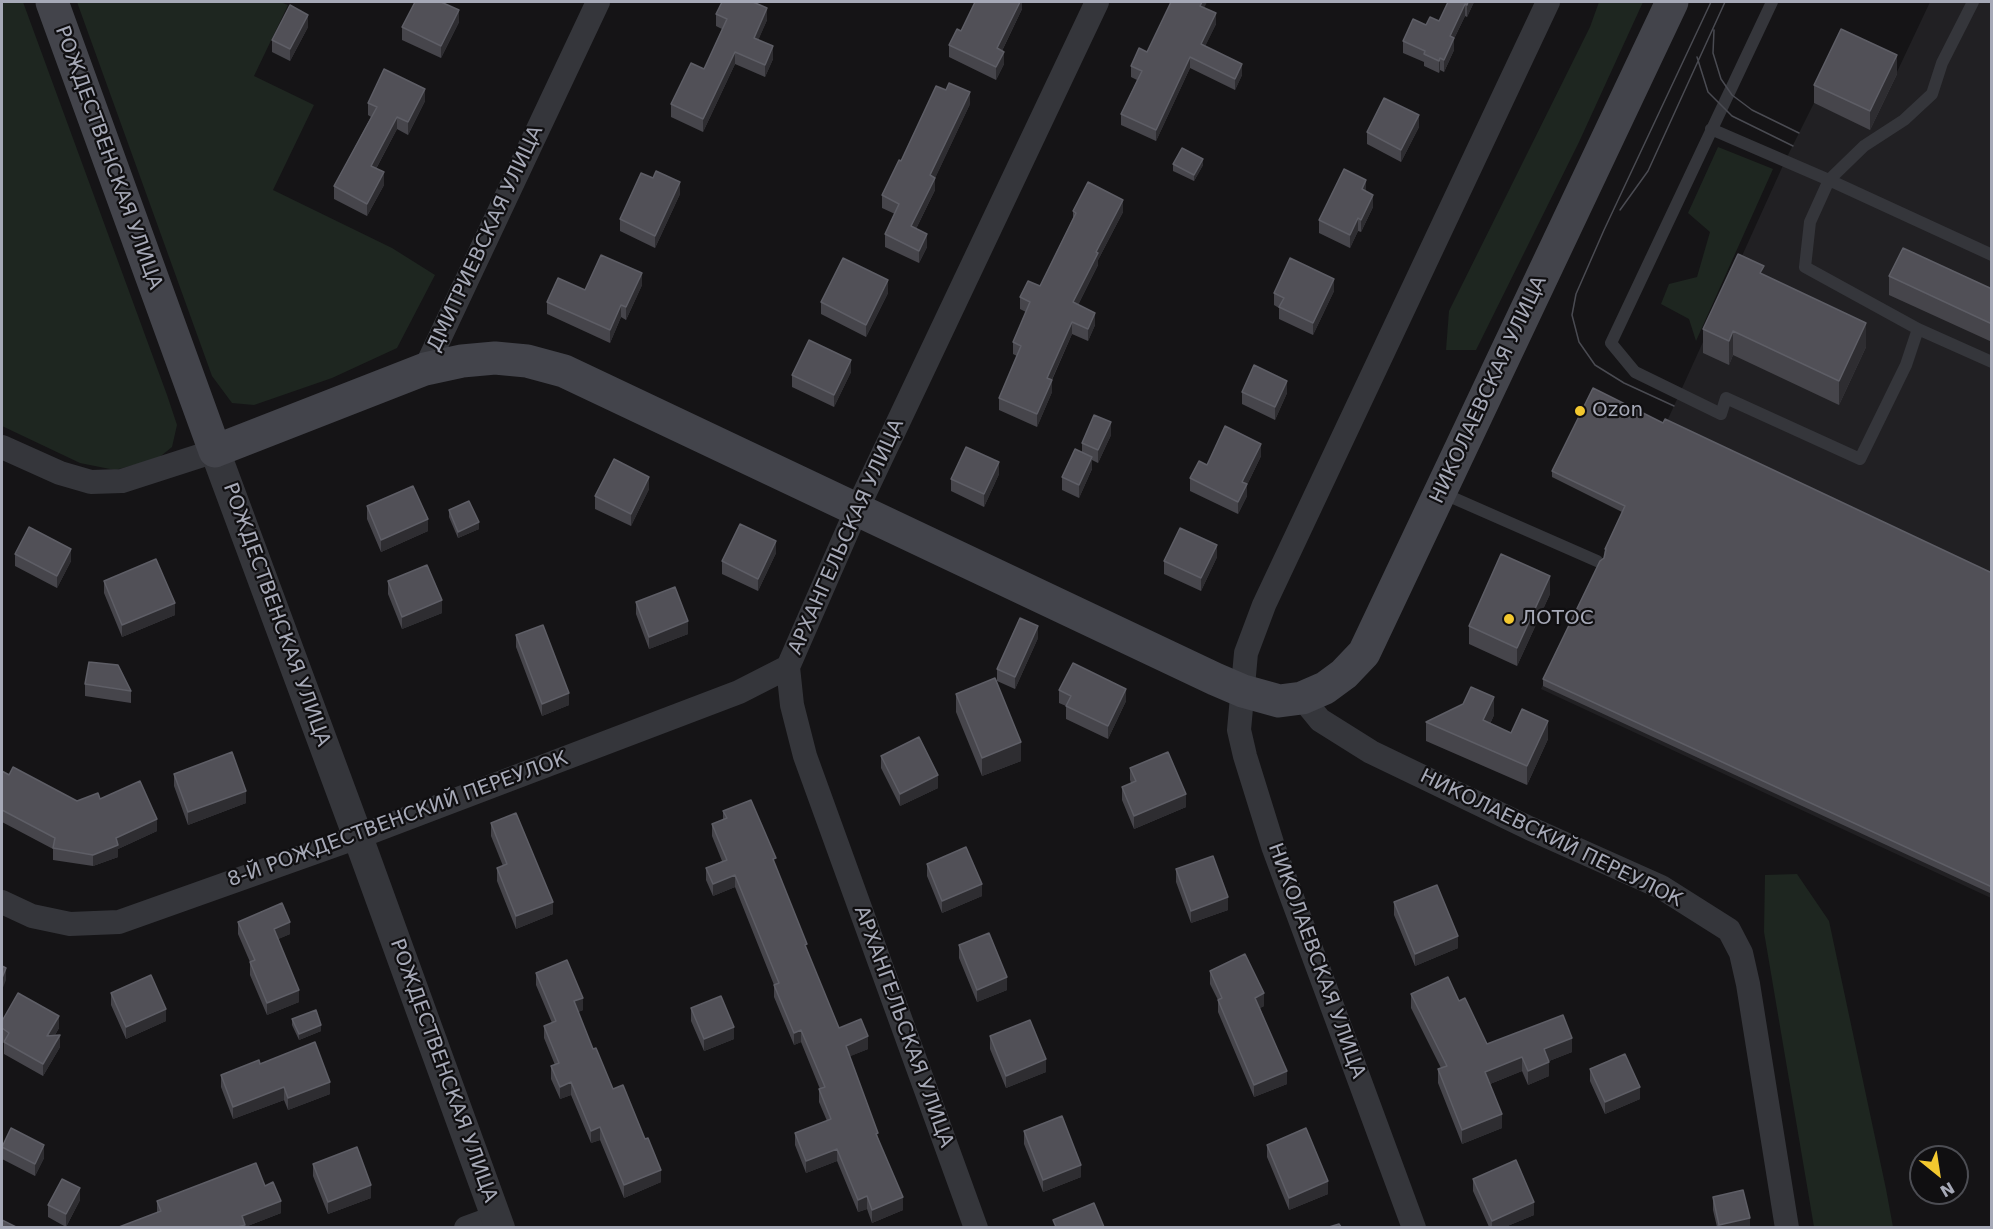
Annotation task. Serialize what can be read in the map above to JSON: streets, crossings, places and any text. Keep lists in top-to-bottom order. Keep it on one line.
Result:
{"streets":{"main road":["РОЖДЕСТВЕНСКАЯ УЛИЦА","ДМИТРИЕВСКАЯ УЛИЦА","НИКОЛАЕВСКАЯ УЛИЦА"],"street":["АРХАНГЕЛЬСКАЯ УЛИЦА","8-Й РОЖДЕСТВЕНСКИЙ ПЕРЕУЛОК","НИКОЛАЕВСКИЙ ПЕРЕУЛОК"]},"crossings":[["РОЖДЕСТВЕНСКАЯ УЛИЦА","ДМИТРИЕВСКАЯ УЛИЦА"],["РОЖДЕСТВЕНСКАЯ УЛИЦА","8-Й РОЖДЕСТВЕНСКИЙ ПЕРЕУЛОК"],["НИКОЛАЕВСКАЯ УЛИЦА","НИКОЛАЕВСКИЙ ПЕРЕУЛОК"],["АРХАНГЕЛЬСКАЯ УЛИЦА","8-Й РОЖДЕСТВЕНСКИЙ ПЕРЕУЛОК"]],"places":["Ozon","ЛОТОС"],"north":"bottom right"}
